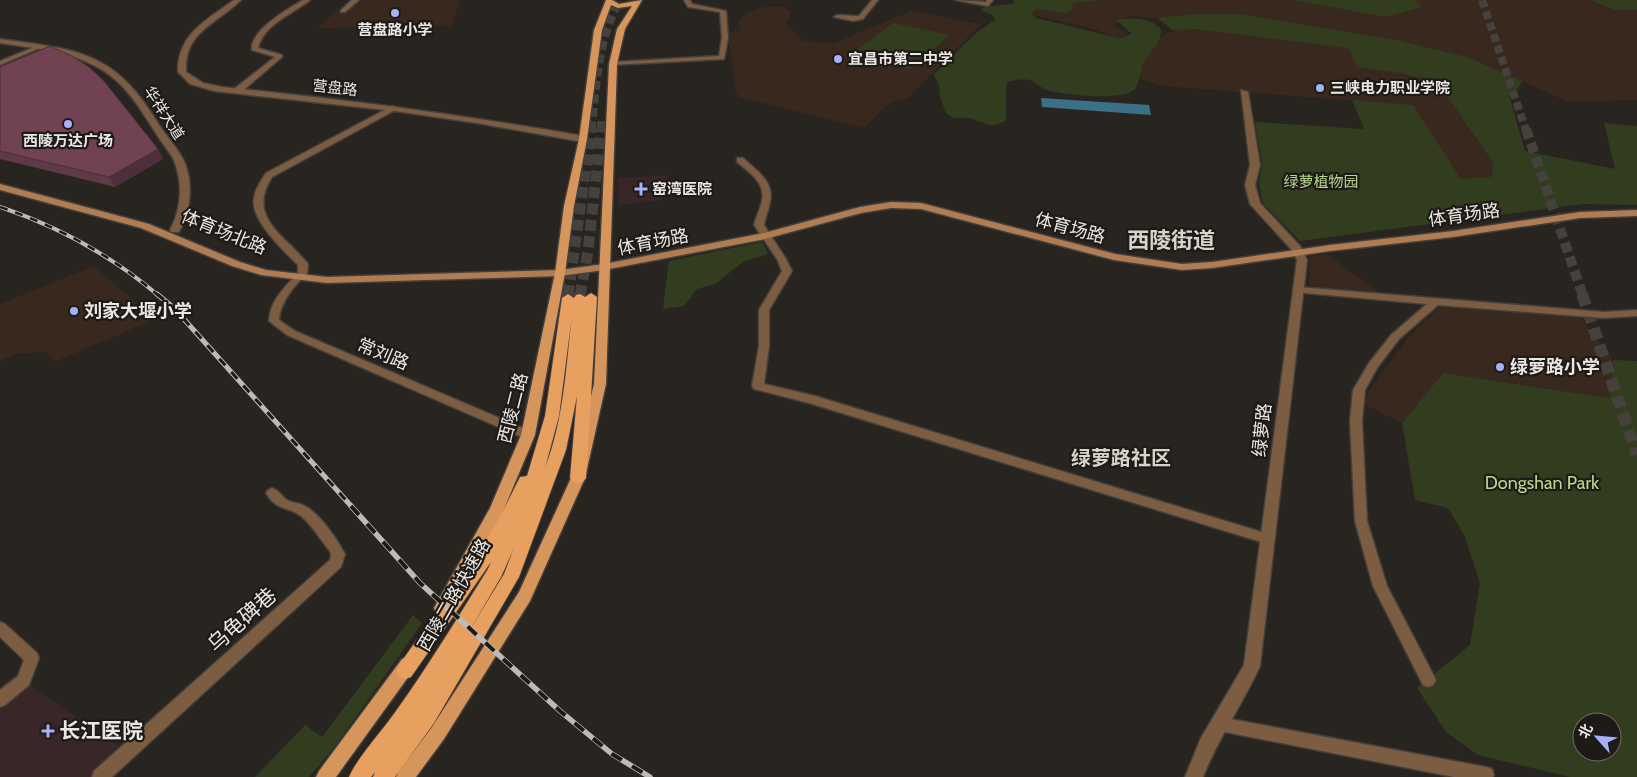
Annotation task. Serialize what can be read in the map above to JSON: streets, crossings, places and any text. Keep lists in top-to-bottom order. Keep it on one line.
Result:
{"streets":{"highway":["西陵二路快速路"],"main road":["体育场路","体育场北路","西陵二路"],"street":["营盘路","华祥大道","常刘路","绿萝路","乌龟碑巷"]},"crossings":[["营盘路","西陵二路"],["华祥大道","体育场北路"],["体育场路","体育场北路"],["体育场路","西陵二路"],["体育场路","绿萝路"],["体育场北路","常刘路"],["体育场北路","西陵二路"],["常刘路","西陵二路"]],"districts":["西陵街道","绿萝路社区"],"parks":["绿萝植物园","Dongshan Park"],"places":{"other":["营盘路小学","宜昌市第二中学","三峡电力职业学院","西陵万达广场","刘家大堰小学","绿萝路小学"],"health":["窑湾医院","长江医院"]},"north":"top left"}
